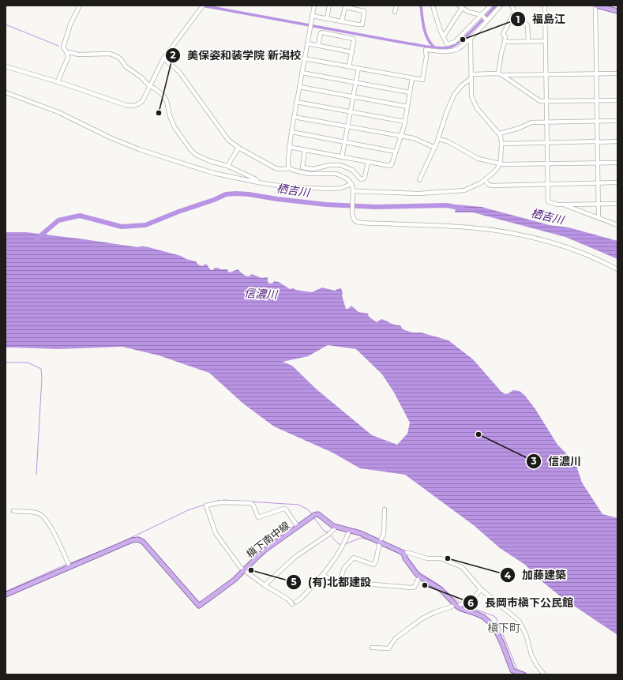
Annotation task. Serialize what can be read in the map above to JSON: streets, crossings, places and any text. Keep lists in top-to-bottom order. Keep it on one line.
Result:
{"streets":{"main road":["槇下南中線"]},"districts":["槇下町"],"water":["栖吉川","信濃川"],"places":["福島江","美保姿和装学院 新潟校","信濃川","加藤建築","(有)北都建設","長岡市槇下公民館"]}
